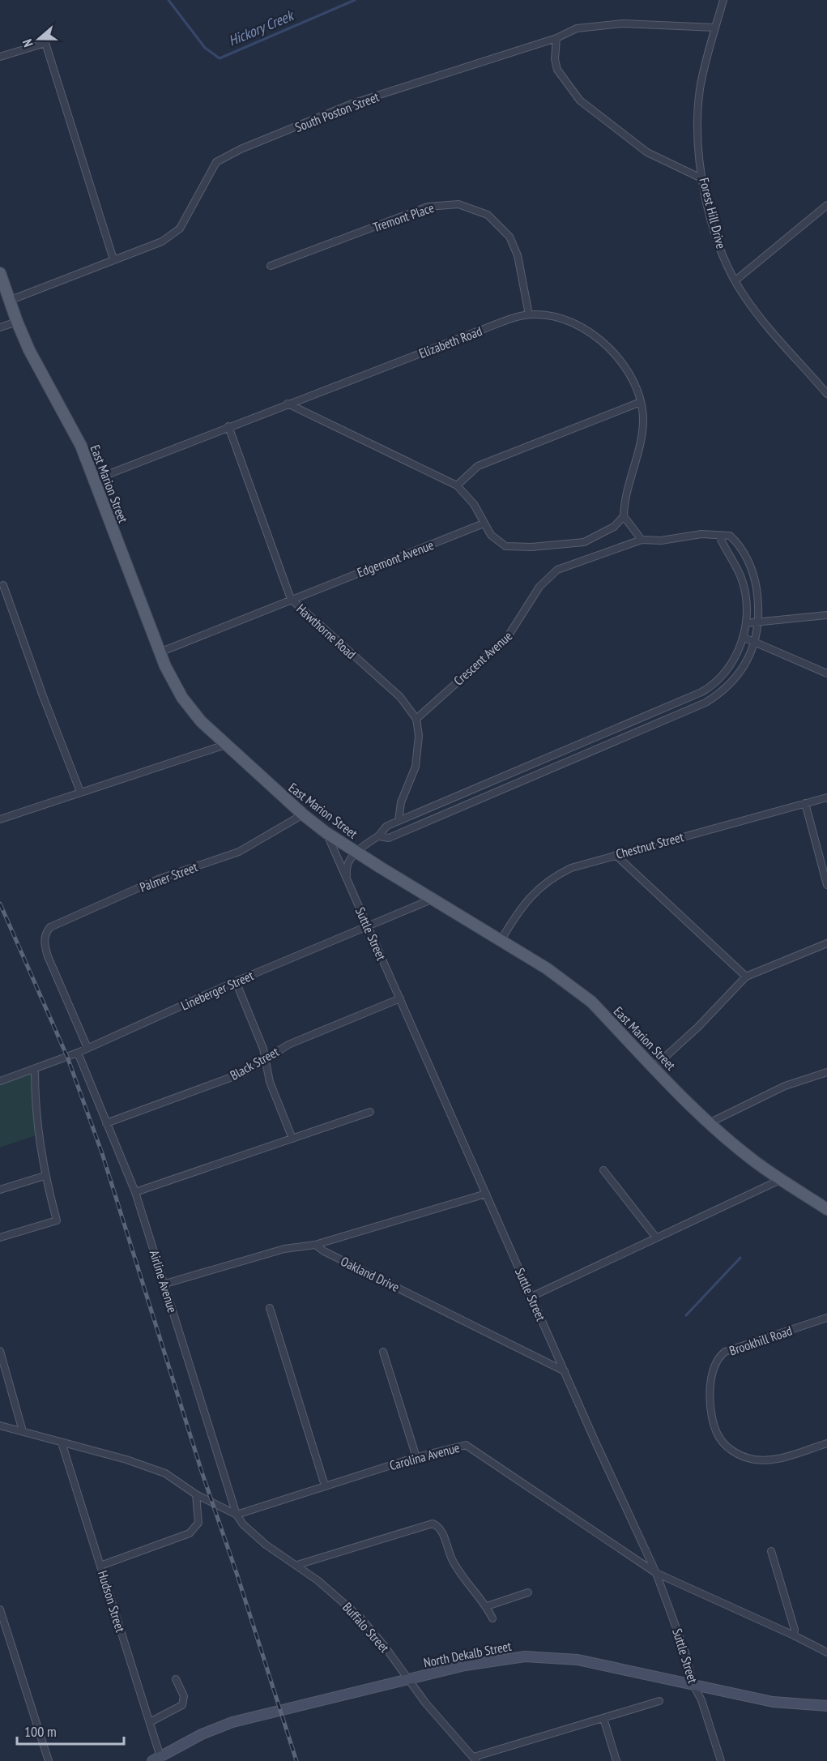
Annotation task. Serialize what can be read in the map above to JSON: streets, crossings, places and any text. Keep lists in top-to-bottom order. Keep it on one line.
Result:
{"streets":{"main road":["East Marion Street","North Dekalb Street"],"street":["South Poston Street","Forest Hill Drive","Tremont Place","Elizabeth Road","Edgemont Avenue","Hawthorne Road","Crescent Avenue","Chestnut Street","Palmer Street","Suttle Street","Lineberger Street","Black Street","Oakland Drive","Airline Avenue","Brookhill Road","Carolina Avenue","Hudson Street","Buffalo Street"]},"crossings":[["South Poston Street","Forest Hill Drive"],["South Poston Street","East Marion Street"],["Tremont Place","Elizabeth Road"],["Elizabeth Road","East Marion Street"],["Elizabeth Road","Hawthorne Road"],["East Marion Street","Edgemont Avenue"],["East Marion Street","Chestnut Street"],["East Marion Street","Palmer Street"],["East Marion Street","Suttle Street"],["East Marion Street","Lineberger Street"],["Edgemont Avenue","Hawthorne Road"],["Hawthorne Road","Crescent Avenue"],["Palmer Street","Lineberger Street"],["Suttle Street","Lineberger Street"],["Suttle Street","Black Street"],["Suttle Street","Oakland Drive"],["Suttle Street","Carolina Avenue"],["Suttle Street","North Dekalb Street"],["Lineberger Street","Airline Avenue"],["Black Street","Airline Avenue"],["Airline Avenue","Carolina Avenue"],["Airline Avenue","Buffalo Street"],["Carolina Avenue","Buffalo Street"],["Hudson Street","North Dekalb Street"],["Buffalo Street","North Dekalb Street"]],"water":["Hickory Creek"],"scale_bar":"100 m","north":"left"}
